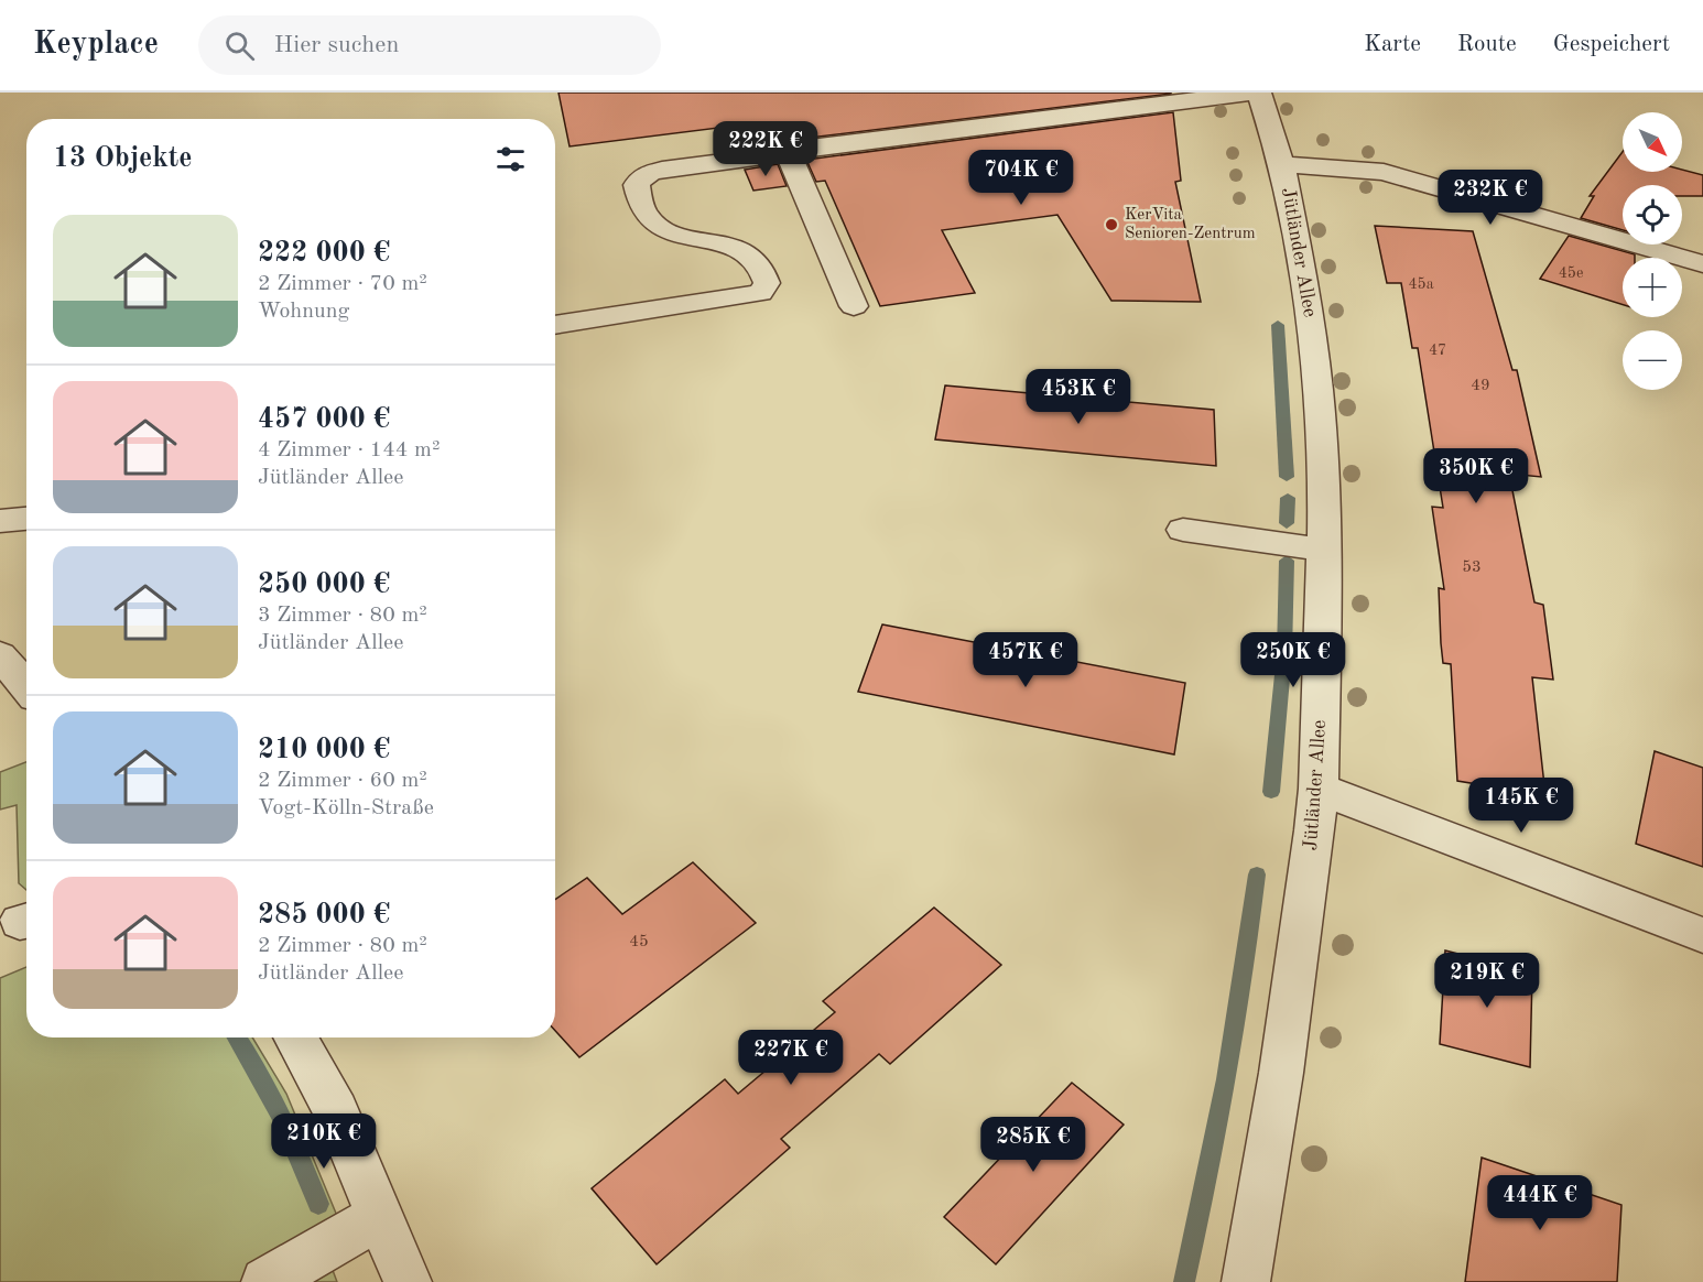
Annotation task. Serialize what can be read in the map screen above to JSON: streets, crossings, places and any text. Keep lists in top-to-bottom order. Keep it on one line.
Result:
{"streets":{"street":["Jütländer Allee"]},"places":["KerVita Senioren-Zentrum"],"house_numbers":["45e","45a","47","49","53","45"],"north":"bottom right","page":{"header":"Keyplace","search":"Hier suchen","nav":["Karte","Route","Gespeichert"],"map_buttons":["+","−"],"heading":"13 Objekte","price":["222K €","704K €","232K €","453K €","350K €","457K €","250K €","145K €","219K €","227K €","210K €","285K €","444K €"],"list":[{"name":"222 000 €","note":"2 Zimmer · 70 m² · Wohnung"},{"name":"457 000 €","note":"4 Zimmer · 144 m² · Jütländer Allee"},{"name":"250 000 €","note":"3 Zimmer · 80 m² · Jütländer Allee"},{"name":"210 000 €","note":"2 Zimmer · 60 m² · Vogt-Kölln-Straße"},{"name":"285 000 €","note":"2 Zimmer · 80 m² · Jütländer Allee"}]}}
